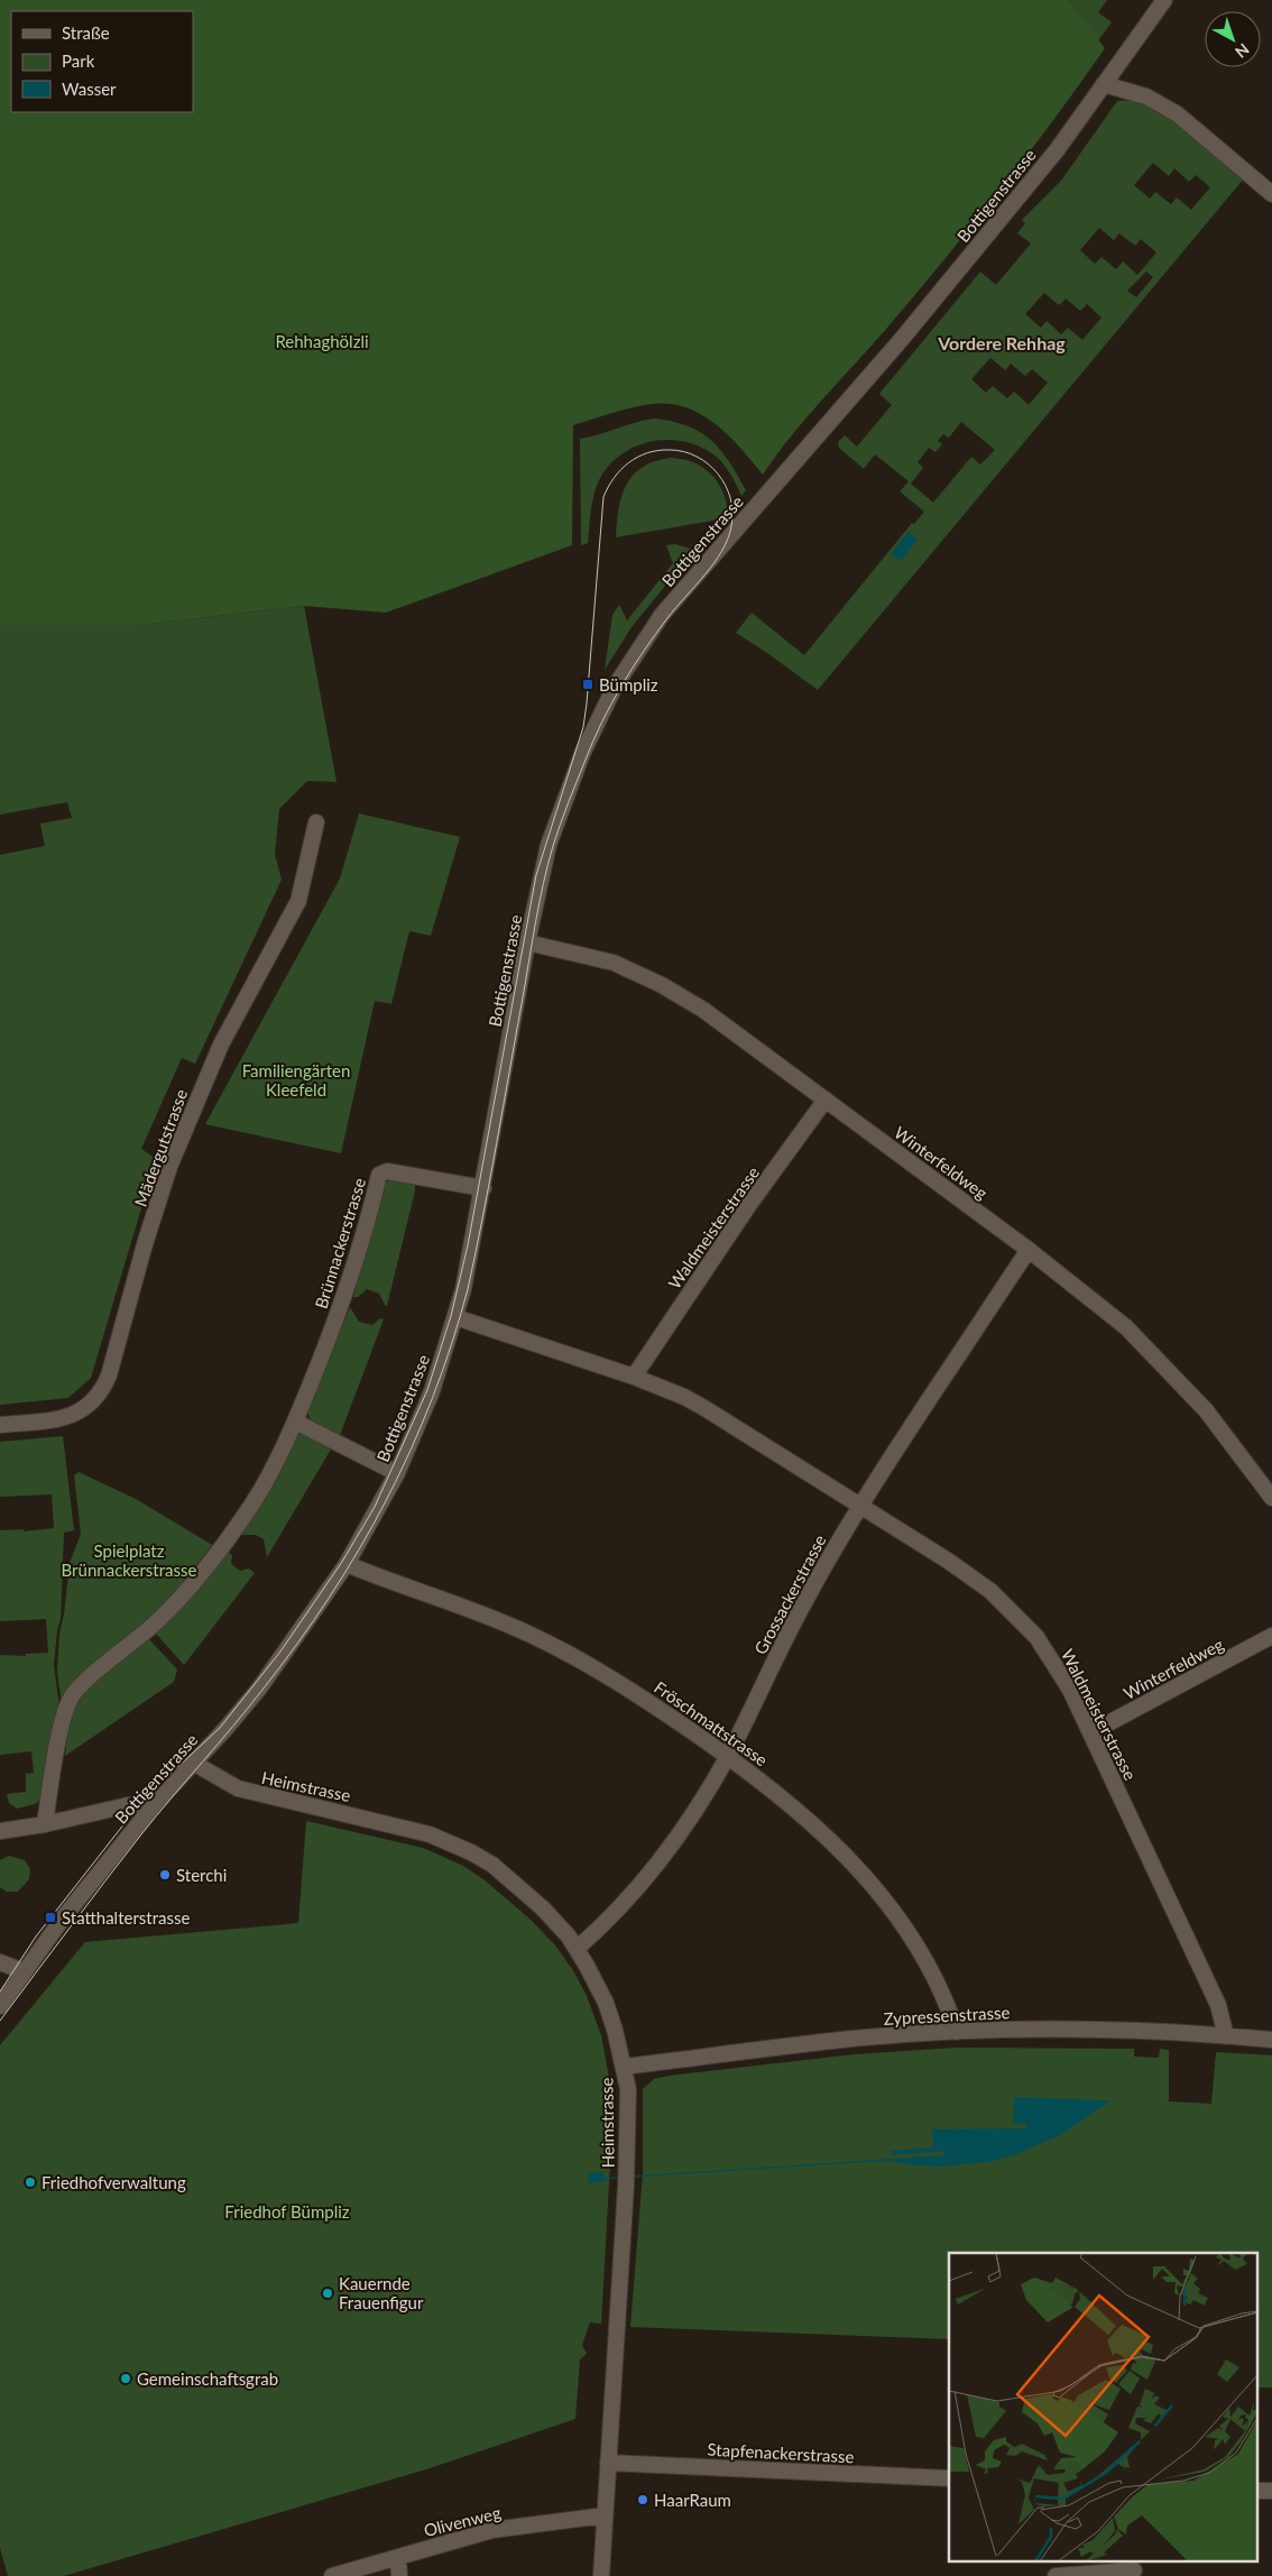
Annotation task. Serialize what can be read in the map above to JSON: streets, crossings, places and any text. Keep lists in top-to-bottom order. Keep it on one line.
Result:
{"streets":{"street":["Bottigenstrasse","Mädergutstrasse","Winterfeldweg","Waldmeisterstrasse","Brünnackerstrasse","Grossackerstrasse","Fröschmattstrasse","Heimstrasse","Zypressenstrasse","Stapfenackerstrasse","Olivenweg"]},"crossings":[["Bottigenstrasse","Winterfeldweg"],["Bottigenstrasse","Waldmeisterstrasse"],["Bottigenstrasse","Brünnackerstrasse"],["Bottigenstrasse","Fröschmattstrasse"],["Bottigenstrasse","Heimstrasse"],["Winterfeldweg","Waldmeisterstrasse"],["Winterfeldweg","Grossackerstrasse"],["Waldmeisterstrasse","Grossackerstrasse"],["Waldmeisterstrasse","Zypressenstrasse"],["Grossackerstrasse","Fröschmattstrasse"],["Grossackerstrasse","Heimstrasse"],["Fröschmattstrasse","Zypressenstrasse"],["Heimstrasse","Zypressenstrasse"],["Heimstrasse","Stapfenackerstrasse"],["Heimstrasse","Olivenweg"]],"districts":["Vordere Rehhag"],"parks":["Rehhaghölzli","Familiengärten Kleefeld","Spielplatz Brünnackerstrasse","Friedhof Bümpliz"],"places":{"transit":["Bümpliz","Statthalterstrasse"],"other":["Sterchi","Friedhofverwaltung","Kauernde Frauenfigur","Gemeinschaftsgrab","HaarRaum"]},"legend":["Straße","Park","Wasser"],"north":"bottom right"}
